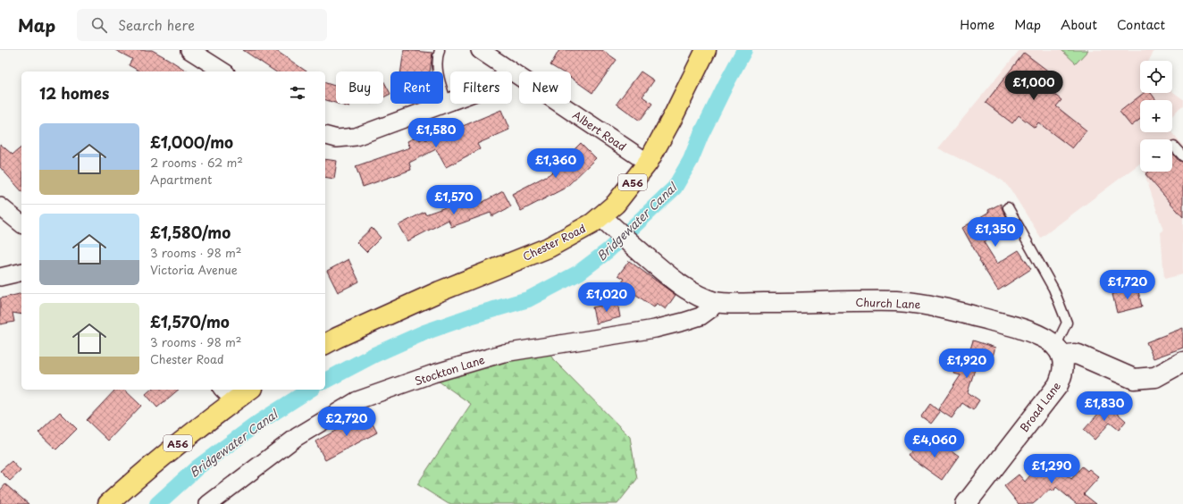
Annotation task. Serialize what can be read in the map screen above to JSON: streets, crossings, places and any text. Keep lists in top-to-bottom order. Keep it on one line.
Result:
{"streets":{"main road":["A56","Chester Road"],"street":["Albert Road","Church Lane","Stockton Lane","Broad Lane"]},"crossings":[["Albert Road","Chester Road"],["Chester Road","Church Lane"],["Church Lane","Stockton Lane"],["Church Lane","Broad Lane"]],"water":["Bridgewater Canal"],"page":{"header":"Map","search":"Search here","nav":["Home","Map","About","Contact"],"map_buttons":["+","−"],"price":["£1,000","£1,580","£1,360","£1,570","£1,350","£1,720","£1,020","£1,920","£1,830","£2,720","£4,060","£1,290"],"chip":["Buy","Rent","Filters","New"],"heading":"12 homes","list":[{"name":"£1,000/mo","note":"2 rooms · 62 m² · Apartment"},{"name":"£1,580/mo","note":"3 rooms · 98 m² · Victoria Avenue"},{"name":"£1,570/mo","note":"3 rooms · 98 m² · Chester Road"}]}}
